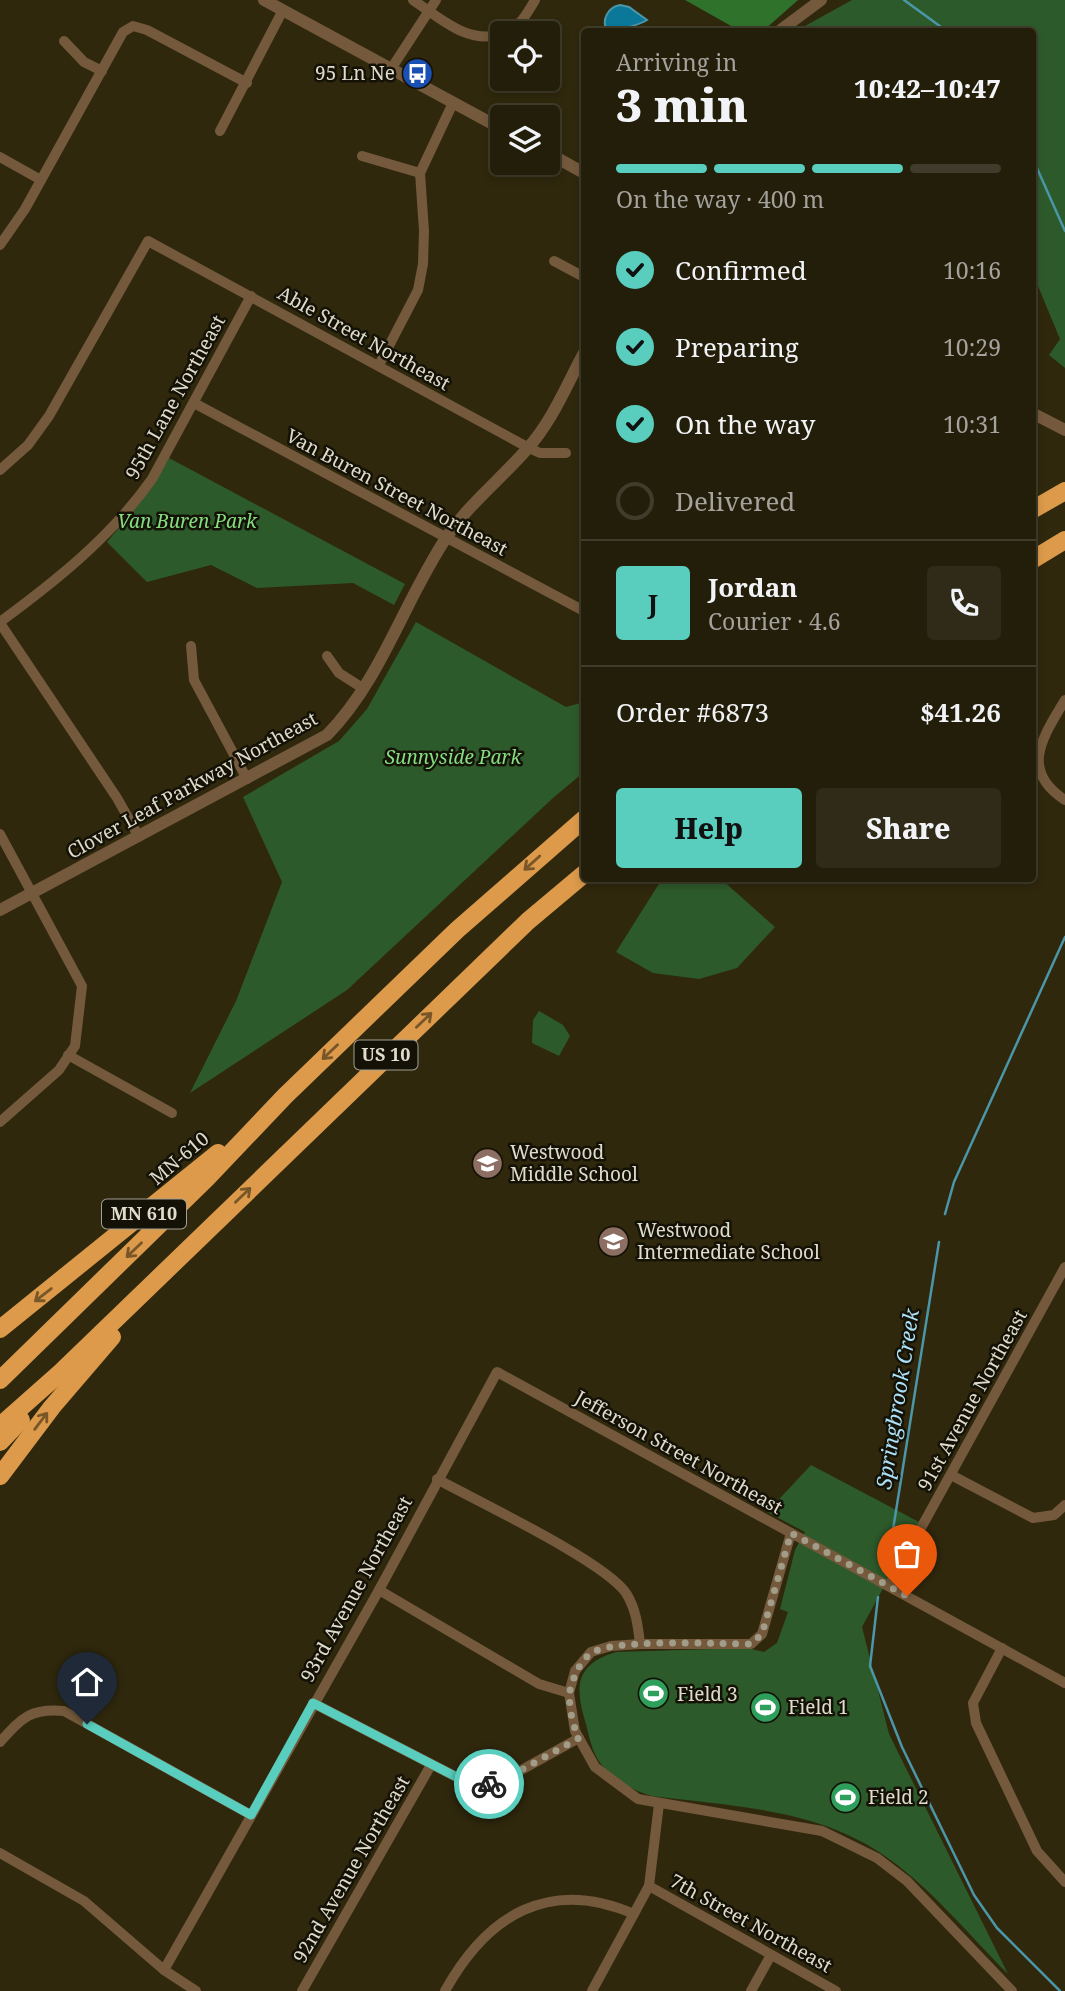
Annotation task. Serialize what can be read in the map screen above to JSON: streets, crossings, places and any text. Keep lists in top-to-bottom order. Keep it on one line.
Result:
{"streets":{"highway":["US 10","MN-610","MN 610"],"street":["Able Street Northeast","95th Lane Northeast","Van Buren Street Northeast","Clover Leaf Parkway Northeast","91st Avenue Northeast","Jefferson Street Northeast","93rd Avenue Northeast","92nd Avenue Northeast","7th Street Northeast"]},"crossings":[["Able Street Northeast","95th Lane Northeast"],["Able Street Northeast","Clover Leaf Parkway Northeast"],["95th Lane Northeast","Van Buren Street Northeast"],["Van Buren Street Northeast","Clover Leaf Parkway Northeast"],["US 10","MN-610"],["91st Avenue Northeast","Jefferson Street Northeast"],["Jefferson Street Northeast","93rd Avenue Northeast"]],"water":["Springbrook Creek"],"parks":["Van Buren Park","Sunnyside Park"],"places":{"bus stop":["95 Ln Ne"],"school or university":["Westwood Middle School","Westwood Intermediate School"],"sports":["Field 3","Field 1","Field 2"]},"page":{"heading":["3 min","Arriving in","10:42–10:47"],"panel":["Jordan","Courier · 4.6","Order #6873","$41.26"],"bar":"On the way · 400 m","list":[["Confirmed","10:16"],["Preparing","10:29"],["On the way","10:31"],"Delivered"],"round":"J","buttons":["Help","Share"]}}
